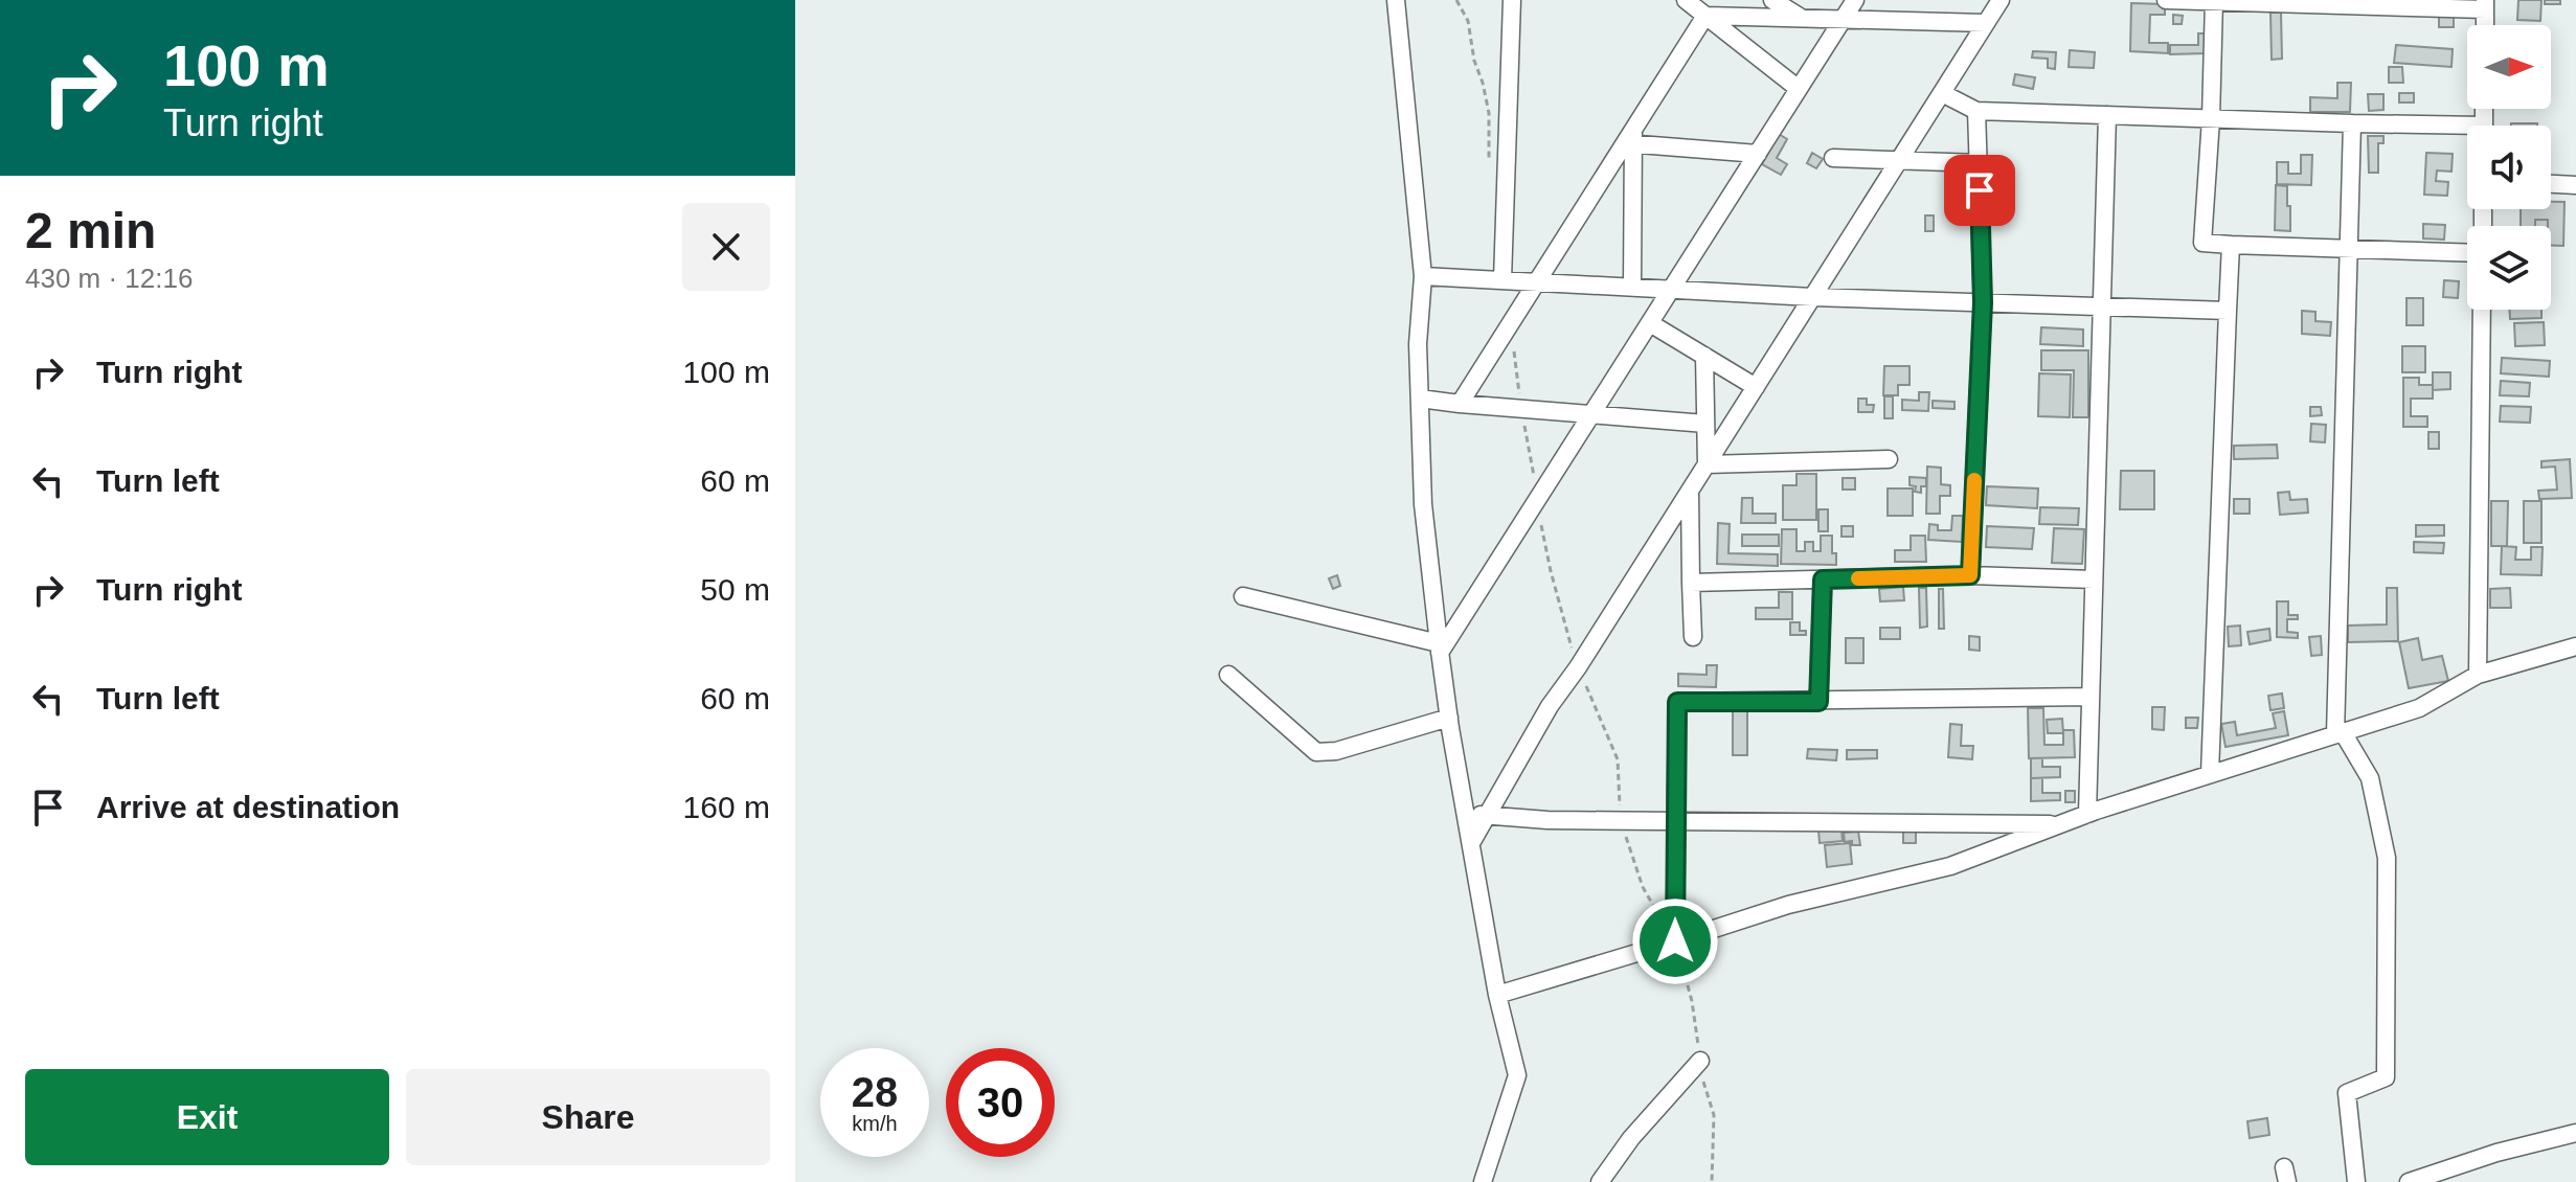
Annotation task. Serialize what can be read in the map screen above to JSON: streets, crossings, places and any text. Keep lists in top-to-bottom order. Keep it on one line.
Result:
{"north":"right","page":{"turn":["100 m","Turn right"],"heading":["2 min","430 m · 12:16"],"list":[{"name":"Turn right","value":"100 m"},{"name":"Turn left","value":"60 m"},{"name":"Turn right","value":"50 m"},{"name":"Turn left","value":"60 m"},{"name":"Arrive at destination","value":"160 m"}],"speed":"28 km/h","limit":"30","buttons":["Exit","Share"]}}
